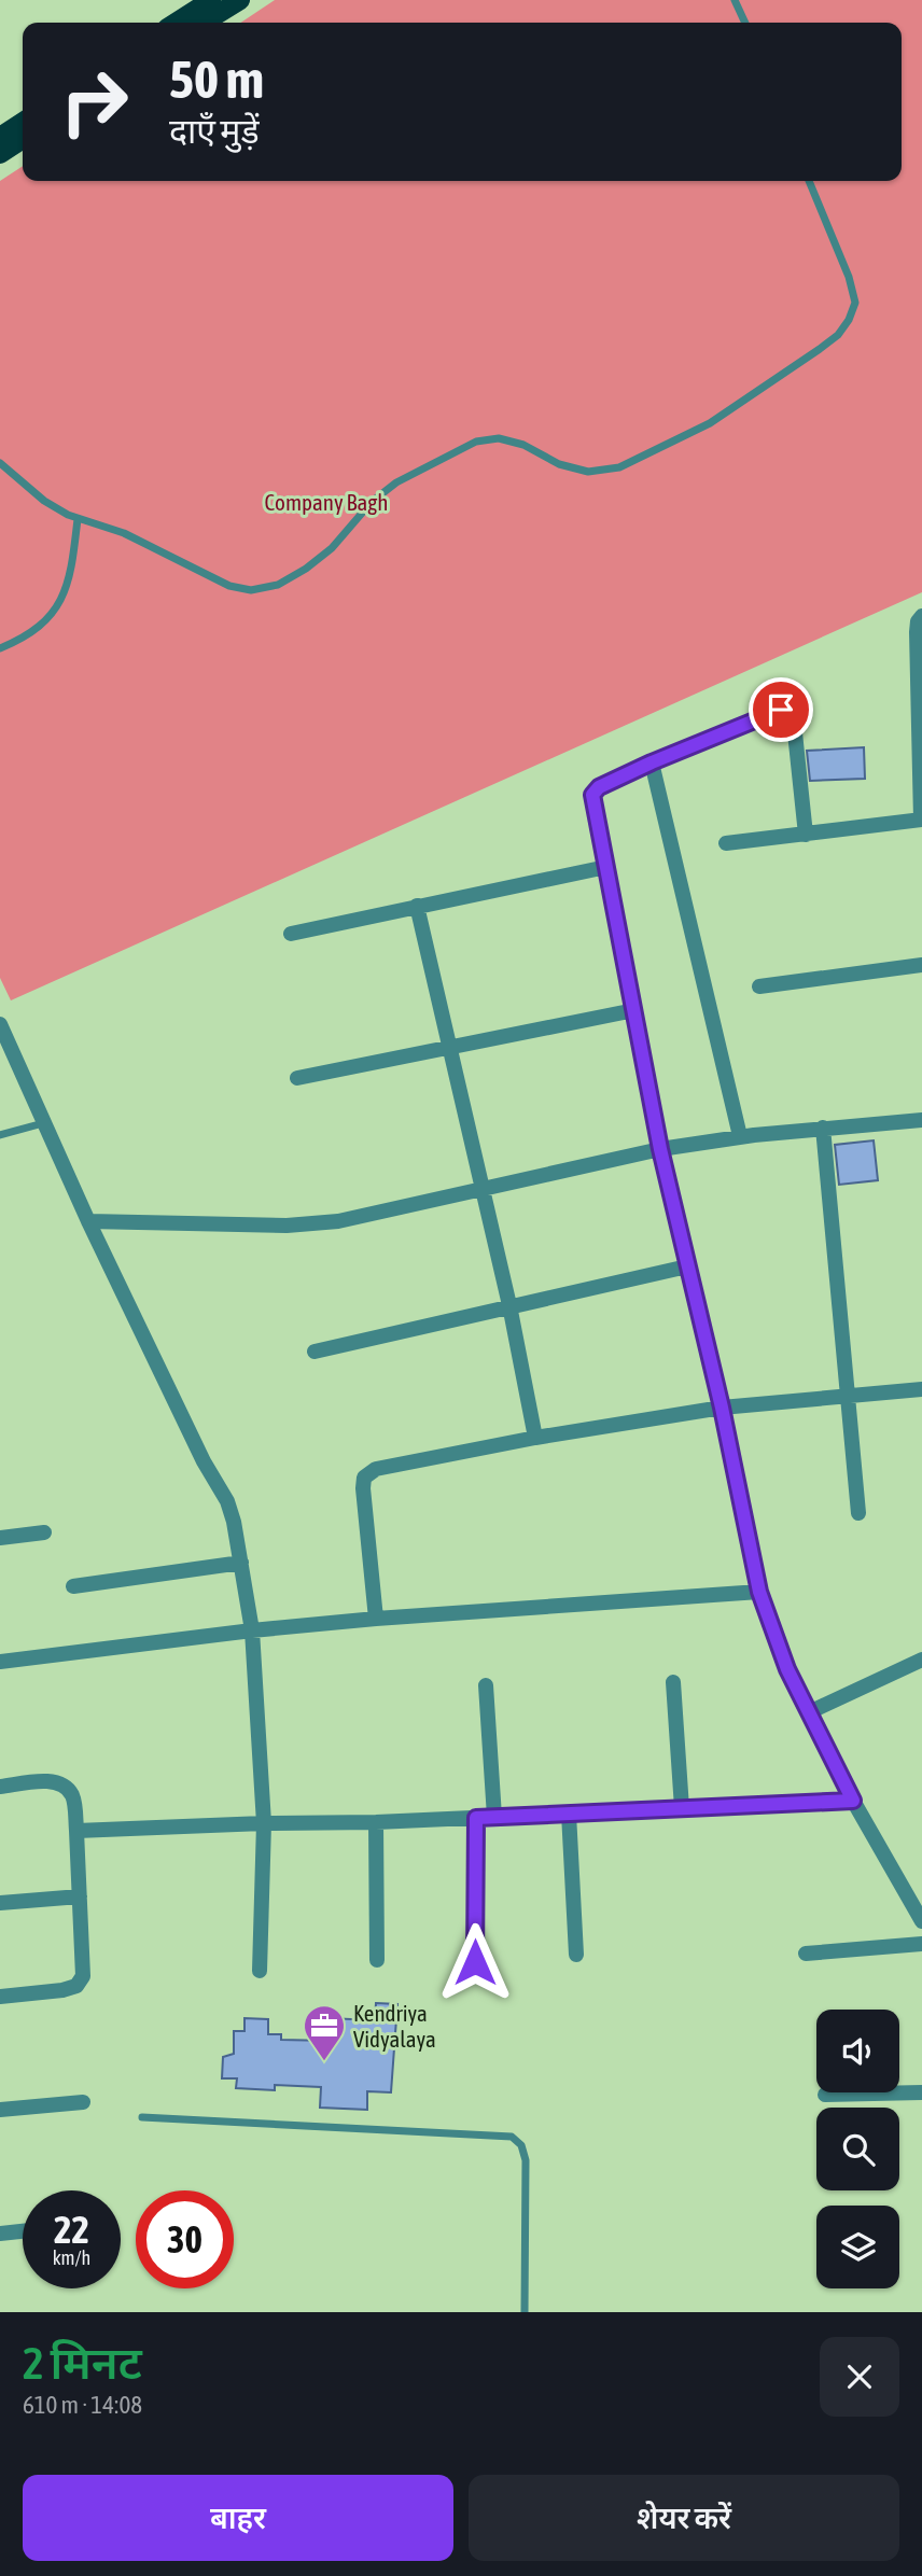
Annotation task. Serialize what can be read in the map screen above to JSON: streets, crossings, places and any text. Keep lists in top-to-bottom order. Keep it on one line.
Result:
{"parks":["Company Bagh"],"places":{"office":["Kendriya Vidyalaya"]},"page":{"turn":["50 m","दाएँ मुड़ें"],"speed":"22 km/h","limit":"30","heading":["2 मिनट","610 m · 14:08"],"buttons":["बाहर","शेयर करें"]}}
